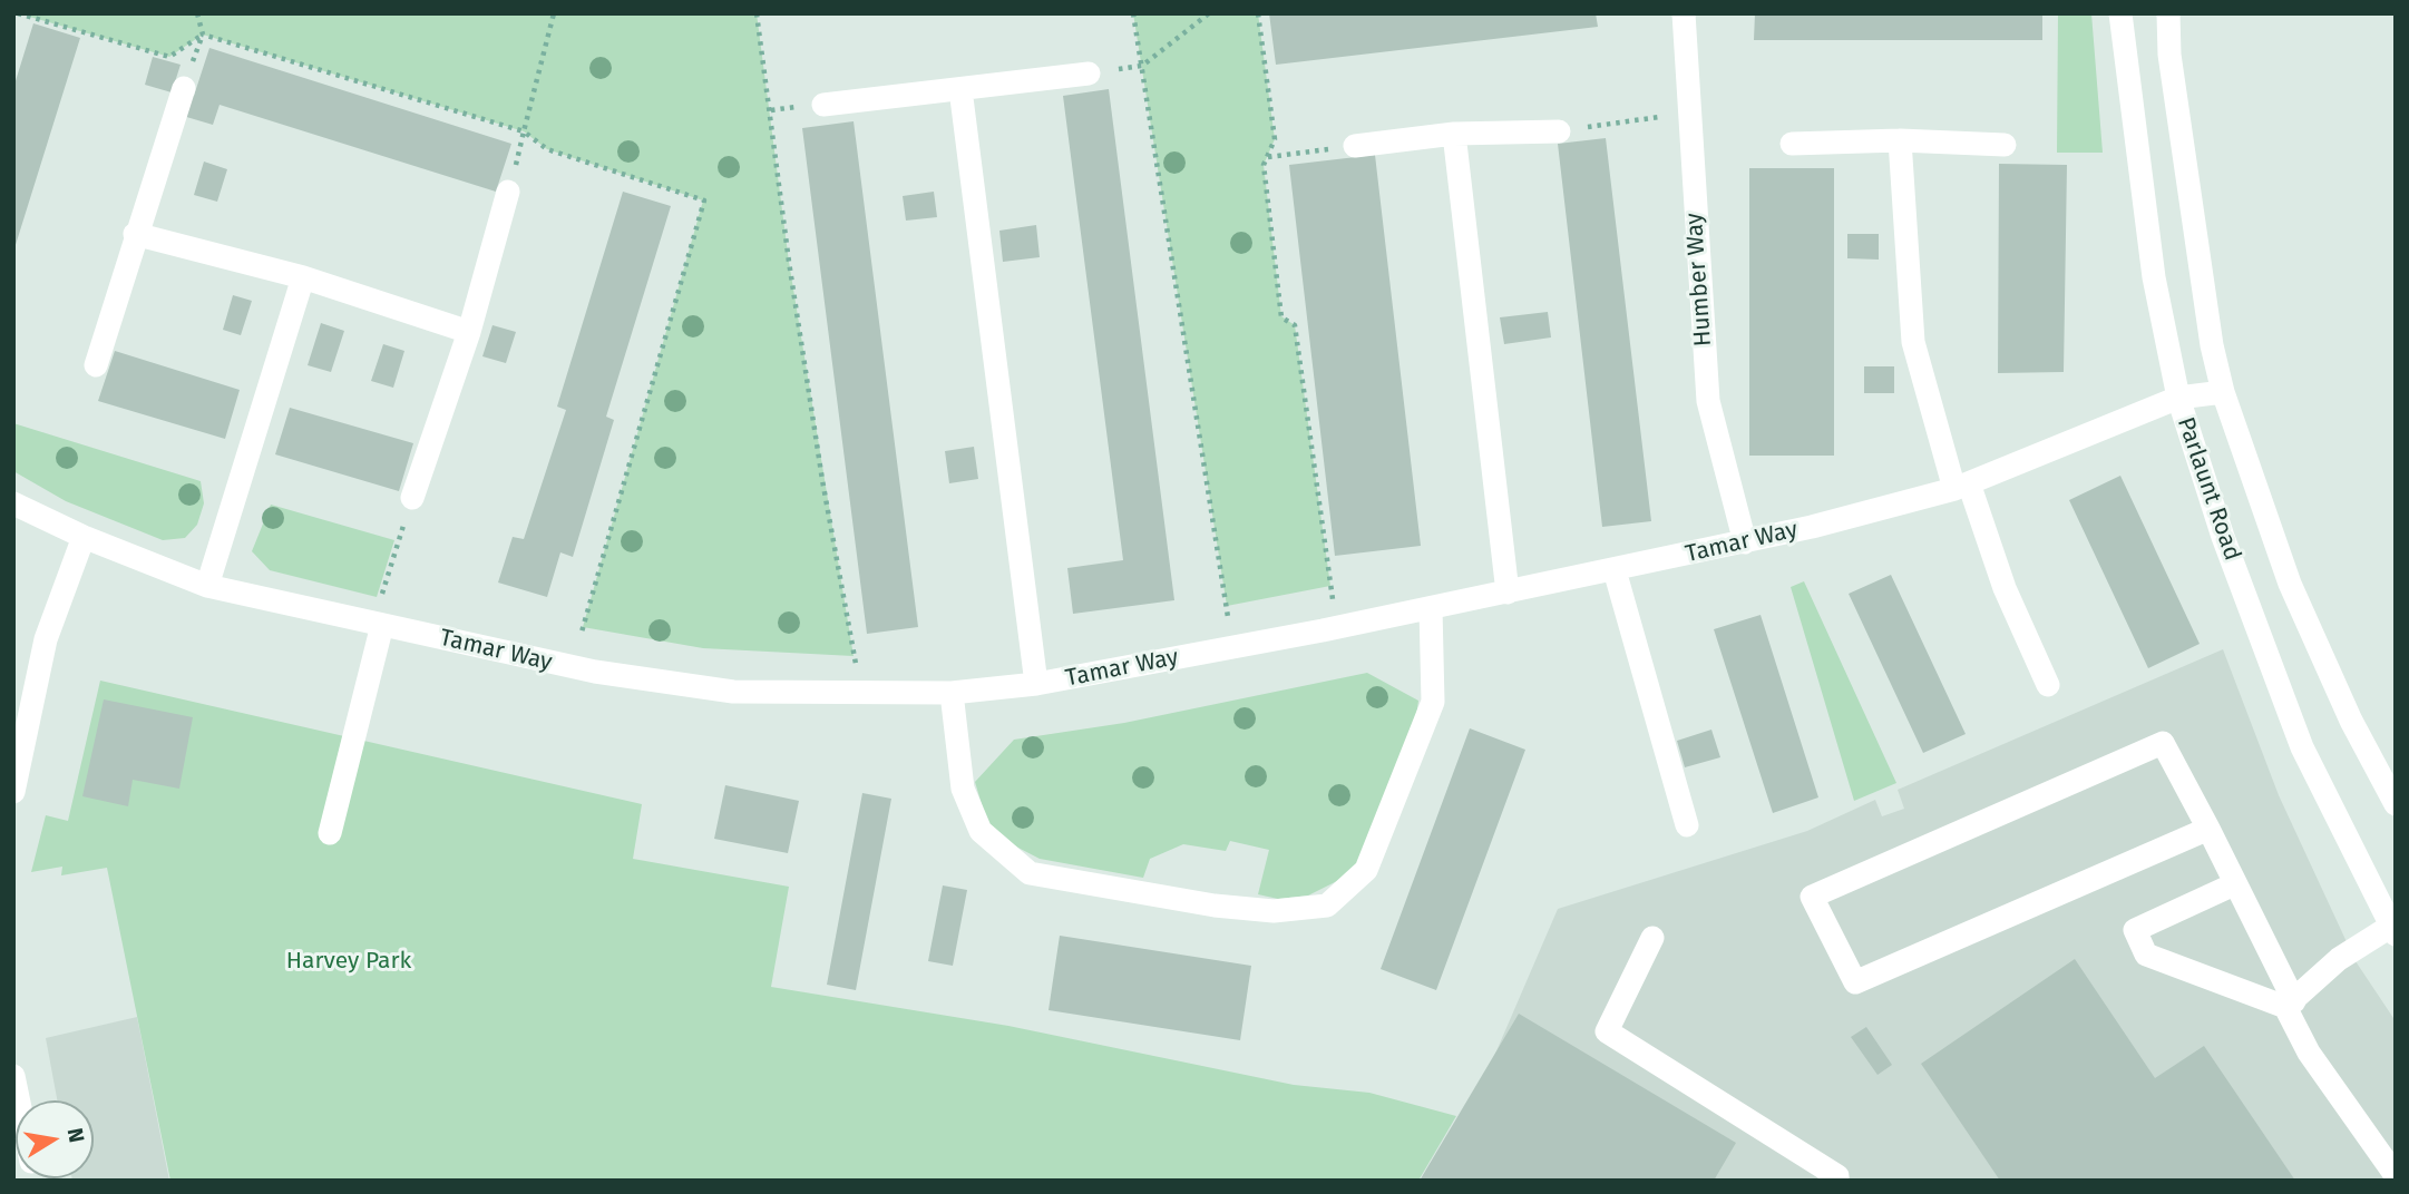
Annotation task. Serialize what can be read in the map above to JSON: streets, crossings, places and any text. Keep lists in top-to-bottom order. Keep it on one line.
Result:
{"streets":{"street":["Humber Way","Parlaunt Road","Tamar Way"]},"crossings":[["Humber Way","Tamar Way"],["Parlaunt Road","Tamar Way"]],"parks":["Harvey Park"],"north":"right"}
